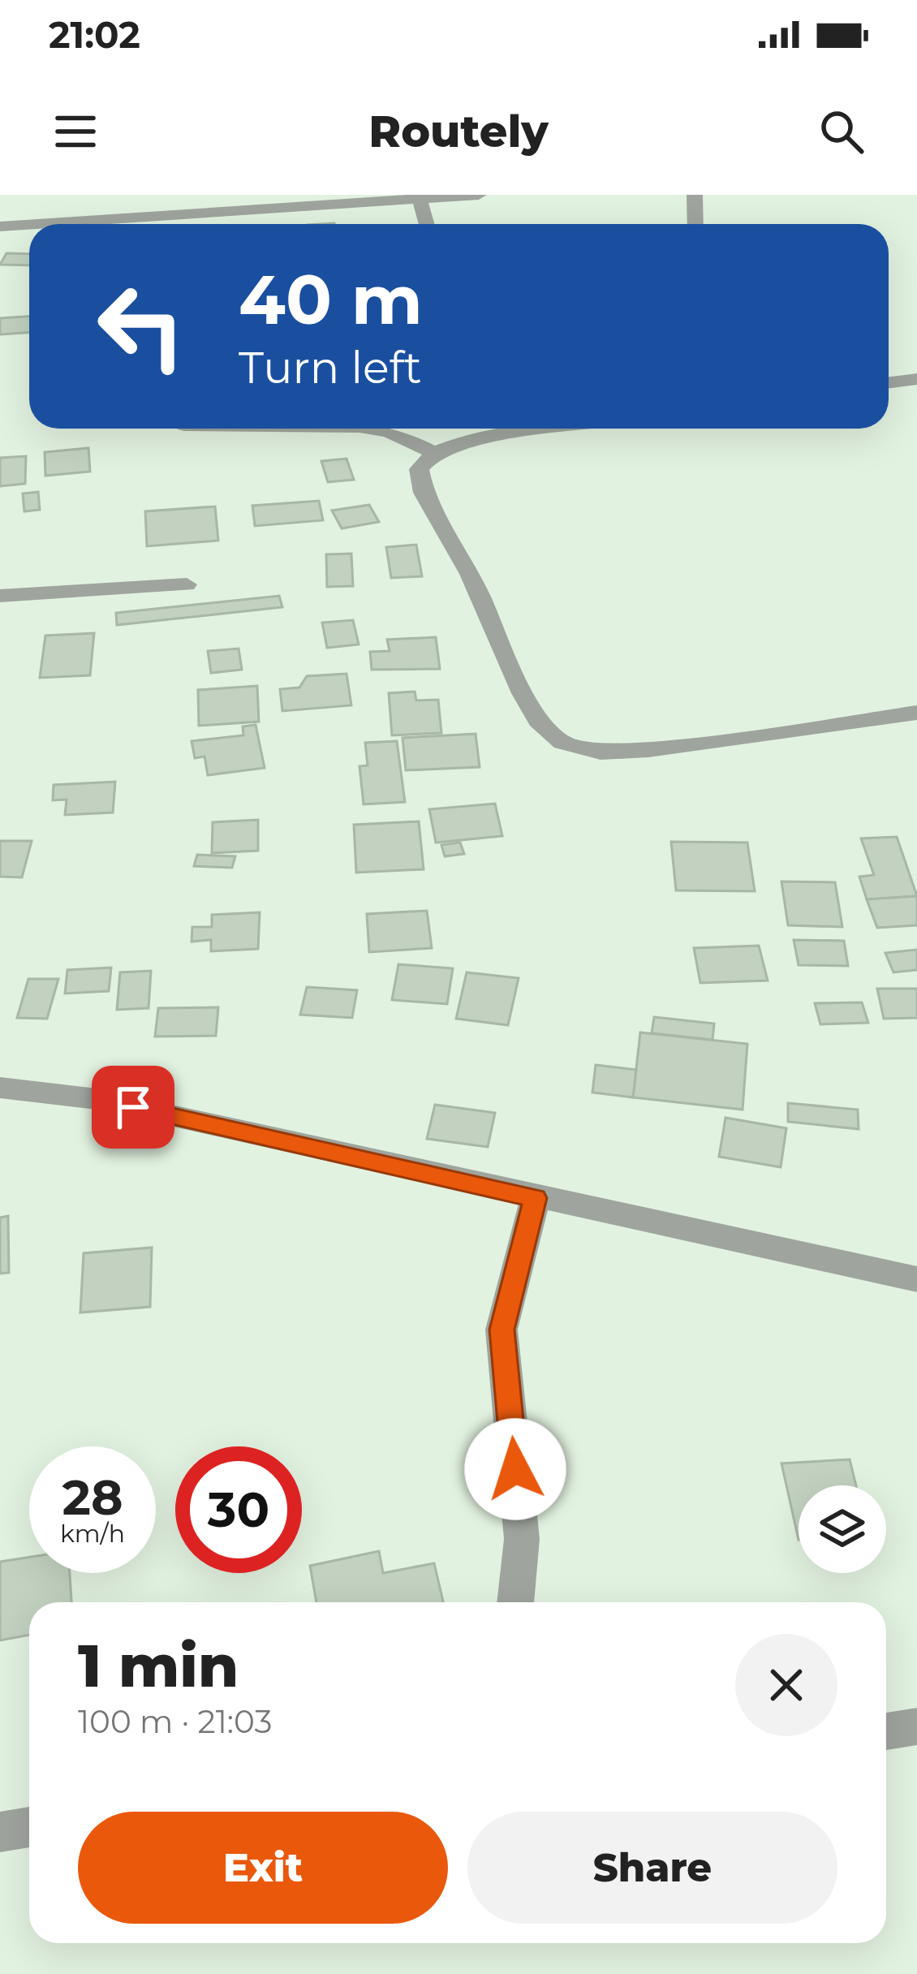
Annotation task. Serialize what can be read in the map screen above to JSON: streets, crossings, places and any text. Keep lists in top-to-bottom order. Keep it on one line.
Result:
{"page":{"status":"21:02","header":"Routely","turn":["40 m","Turn left"],"speed":"28 km/h","limit":"30","heading":["1 min","100 m · 21:03"],"buttons":["Exit","Share"]}}
